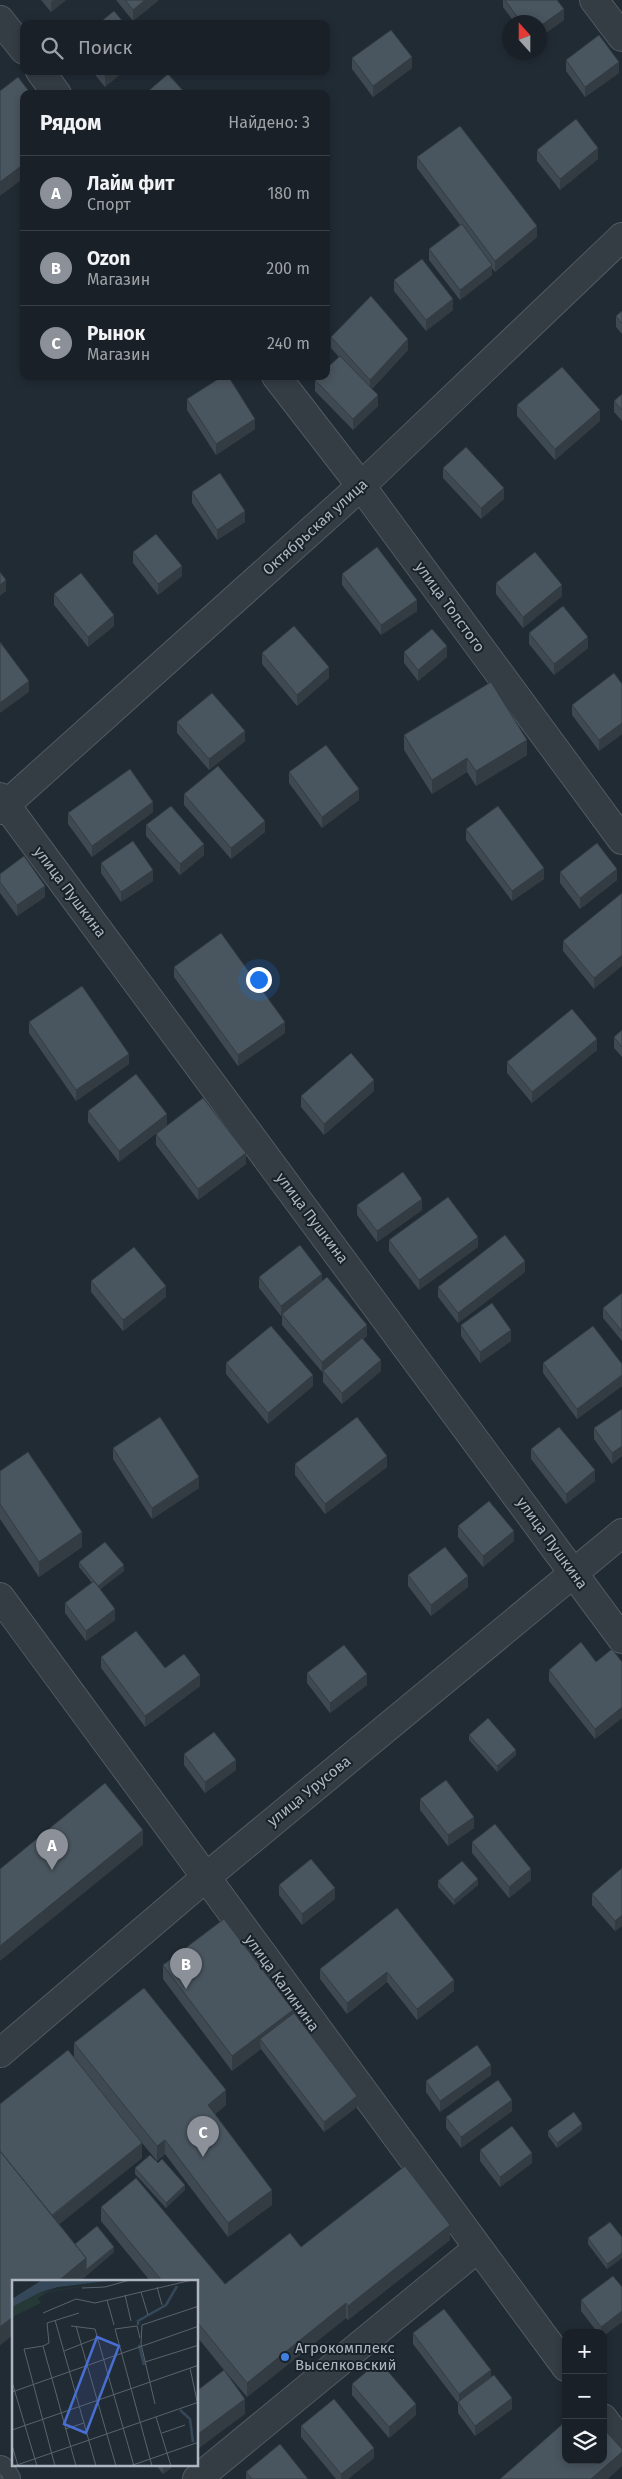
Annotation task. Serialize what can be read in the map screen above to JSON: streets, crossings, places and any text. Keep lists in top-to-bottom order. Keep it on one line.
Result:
{"streets":{"street":["Октябрьская улица","улица Толстого","улица Пушкина","улица Урусова","улица Калинина"]},"crossings":[["Октябрьская улица","улица Толстого"],["Октябрьская улица","улица Пушкина"],["улица Пушкина","улица Урусова"],["улица Урусова","улица Калинина"]],"places":["Агрокомплекс Выселковский"],"north":"top","page":{"search":"Поиск","heading":["Рядом","Найдено: 3"],"list":[{"mark":"A","name":"Лайм фит","note":"Спорт","value":"180 m"},{"mark":"B","name":"Ozon","note":"Магазин","value":"200 m"},{"mark":"C","name":"Рынок","note":"Магазин","value":"240 m"}],"pins":["A","B","C"],"map_buttons":["+","−"]}}
